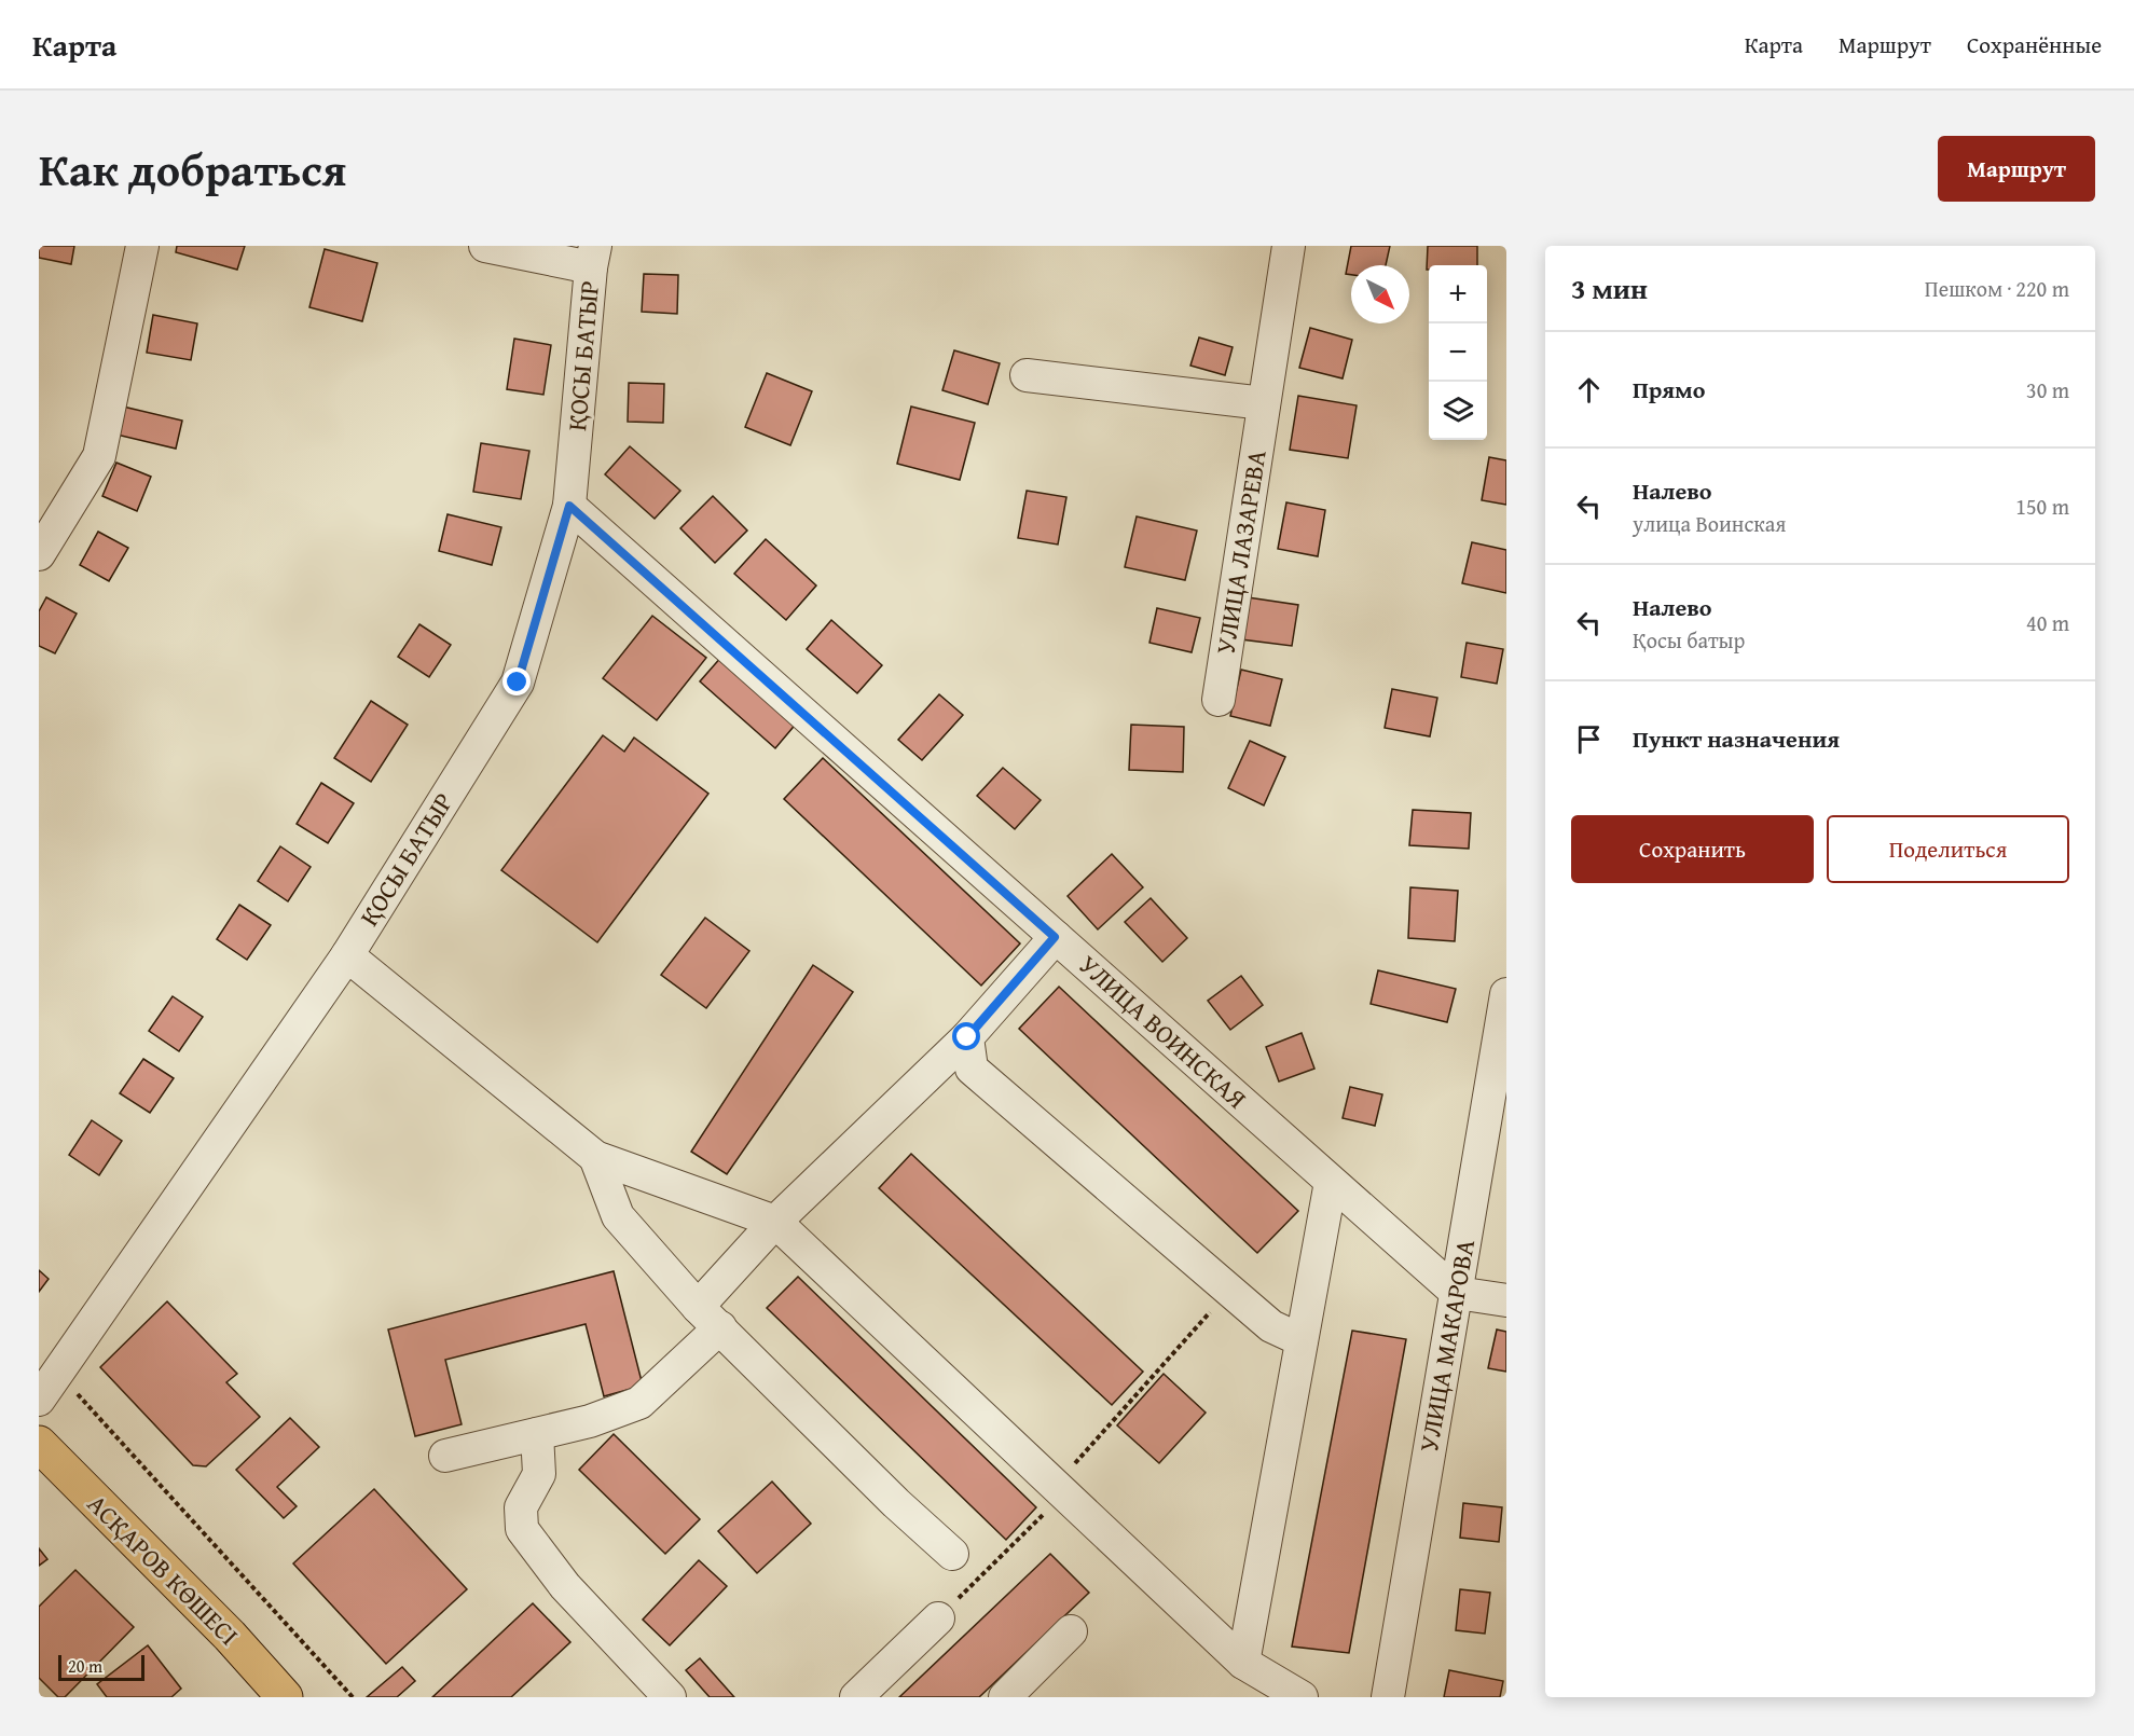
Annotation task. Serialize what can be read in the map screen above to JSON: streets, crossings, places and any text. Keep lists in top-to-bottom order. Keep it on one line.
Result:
{"streets":{"main road":["АСҚАРОВ КӨШЕСІ"],"street":["ҚОСЫ БАТЫР","УЛИЦА ЛАЗАРЕВА","УЛИЦА ВОИНСКАЯ","УЛИЦА МАКАРОВА"]},"crossings":[["ҚОСЫ БАТЫР","УЛИЦА ВОИНСКАЯ"],["УЛИЦА ВОИНСКАЯ","УЛИЦА МАКАРОВА"]],"scale_bar":"20 m","north":"bottom right","page":{"header":"Карта","nav":["Карта","Маршрут","Сохранённые"],"title":"Как добраться","buttons":["Маршрут",["Сохранить","Поделиться"]],"heading":["3 мин","Пешком · 220 m"],"map_buttons":["+","−"],"list":[["Прямо","30 m"],["Налево","улица Воинская","150 m"],["Налево","Қосы батыр","40 m"],"Пункт назначения"],"scale":"20 m"}}
